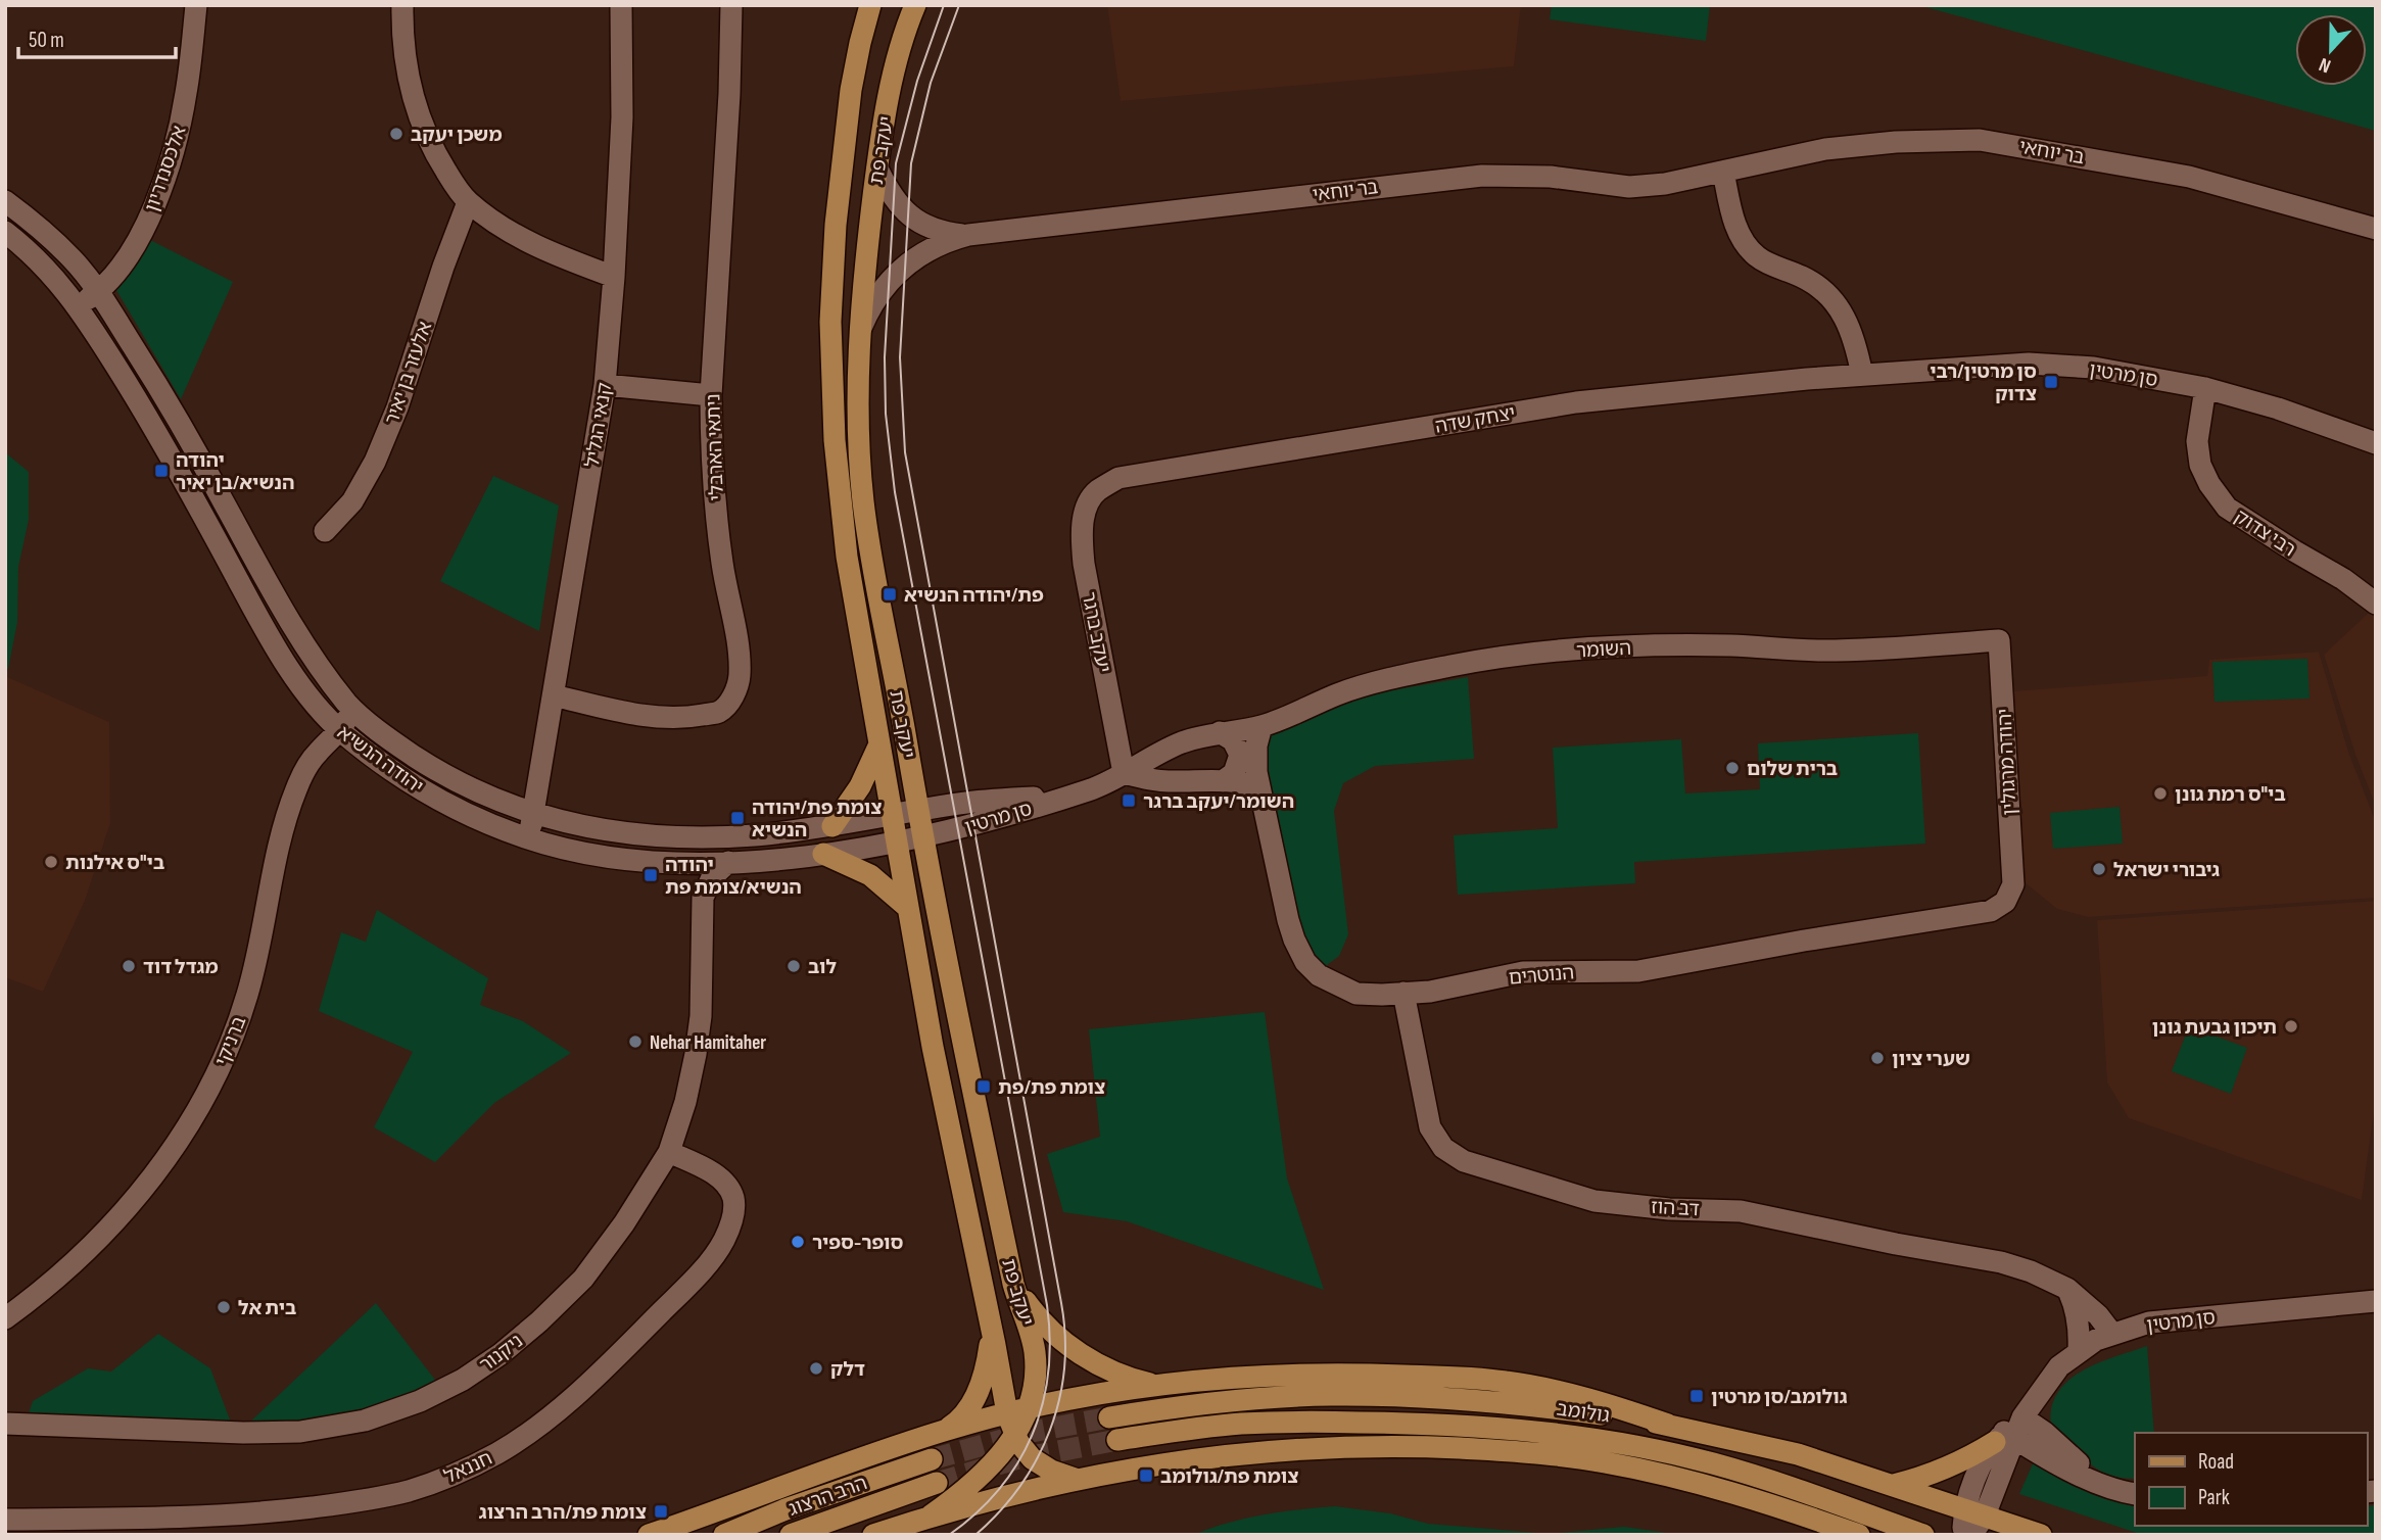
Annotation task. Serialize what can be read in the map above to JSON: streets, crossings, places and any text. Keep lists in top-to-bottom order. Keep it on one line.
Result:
{"streets":{"main road":["יעקב פת","גולומב","הרב הרצוג"],"street":["בר יוחאי","אלכסנדריון","אלעזר בן יאיר","סן מרטין","יצחק שדה","קנאי הגליל","ניתאי הארבלי","רבי צדוק","יעקב ברגר","השומר","יהודה הנשיא","יהודה מרגולין","הנוטרים","ברניקי","דב הוז","ניקנור","חננאל"]},"crossings":[["יעקב פת","בר יוחאי"],["יעקב פת","סן מרטין"],["יעקב פת","יהודה הנשיא"],["אלכסנדריון","יהודה הנשיא"],["סן מרטין","יצחק שדה"],["סן מרטין","רבי צדוק"],["סן מרטין","יעקב ברגר"],["סן מרטין","השומר"],["סן מרטין","יהודה הנשיא"],["סן מרטין","דב הוז"],["סן מרטין","גולומב"],["יצחק שדה","יעקב ברגר"],["קנאי הגליל","ניתאי הארבלי"],["קנאי הגליל","יהודה הנשיא"],["יעקב ברגר","השומר"],["השומר","יהודה מרגולין"],["השומר","הנוטרים"],["יהודה הנשיא","ברניקי"],["יהודה הנשיא","ניקנור"],["יהודה מרגולין","הנוטרים"],["הנוטרים","דב הוז"],["ניקנור","חננאל"]],"places":{"other":["משכן יעקב","ברית שלום","בי\"ס רמת גונן","בי\"ס אילנות","גיבורי ישראל","מגדל דוד","לוב","תיכון גבעת גונן","Nehar Hamitaher","שערי ציון","סופר-ספיר","בית אל","דלק"],"transit":["סן מרטין/רבי צדוק","יהודה הנשיא/בן יאיר","פת/יהודה הנשיא","השומר/יעקב ברגר","צומת פת/יהודה הנשיא","יהודה הנשיא/צומת פת","צומת פת/פת","גולומב/סן מרטין","צומת פת/גולומב","צומת פת/הרב הרצוג"]},"legend":["Road","Park"],"scale_bar":"50 m","north":"bottom"}
